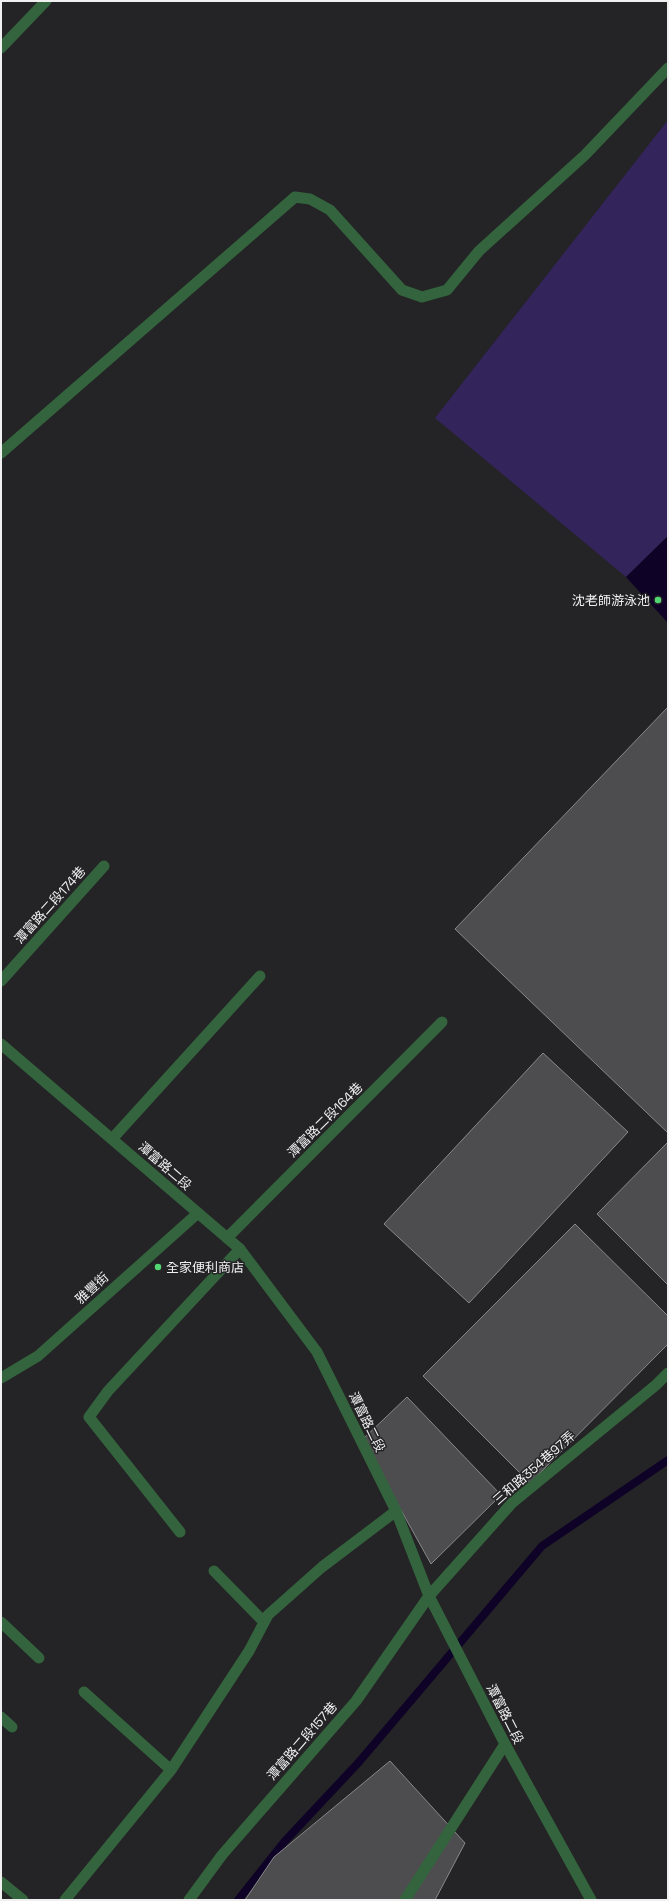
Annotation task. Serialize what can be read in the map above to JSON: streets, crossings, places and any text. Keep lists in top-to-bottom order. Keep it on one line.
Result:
{"streets":{"street":["潭富路二段174巷","潭富路二段164巷","潭富路二段","雅豐街","三和路354巷97弄","潭富路二段157巷"]},"crossings":[["潭富路二段164巷","潭富路二段"],["潭富路二段","雅豐街"],["潭富路二段","三和路354巷97弄"],["潭富路二段","潭富路二段157巷"],["三和路354巷97弄","潭富路二段157巷"]],"places":["沈老師游泳池","全家便利商店"]}
